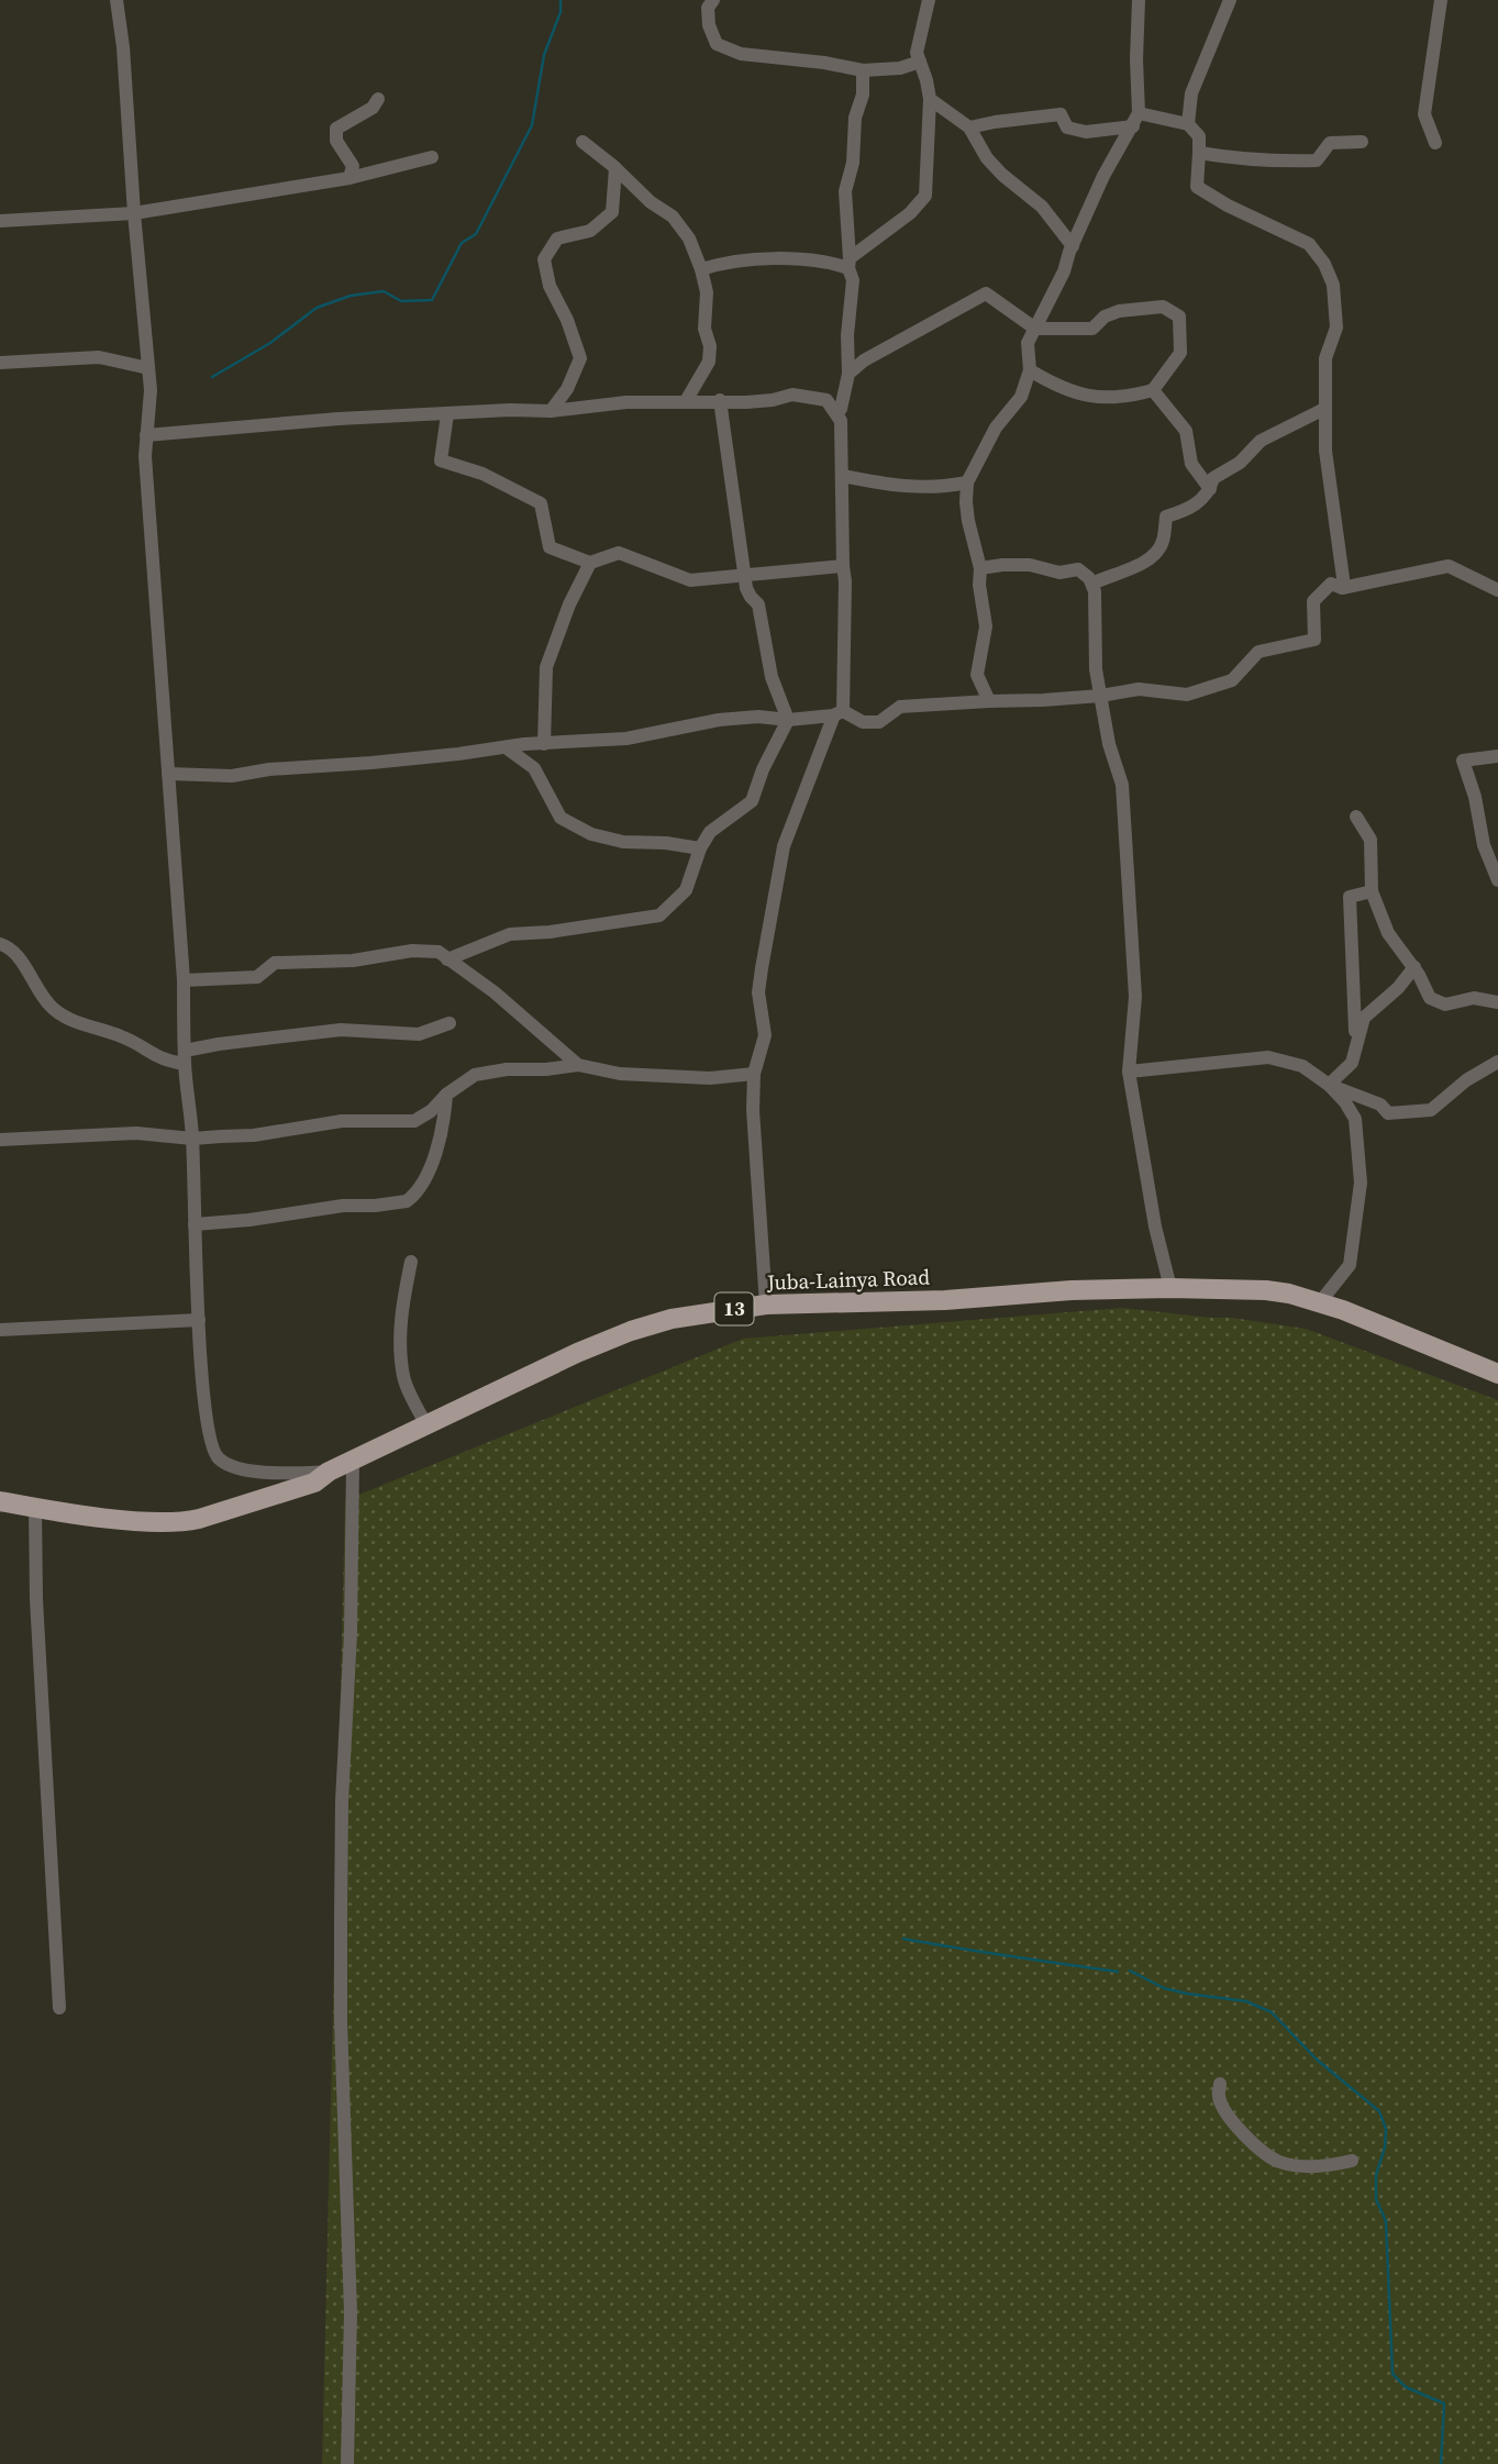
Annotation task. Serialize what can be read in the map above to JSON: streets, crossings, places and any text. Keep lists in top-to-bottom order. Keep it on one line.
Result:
{"streets":{"main road":["Juba-Lainya Road","13"]}}
